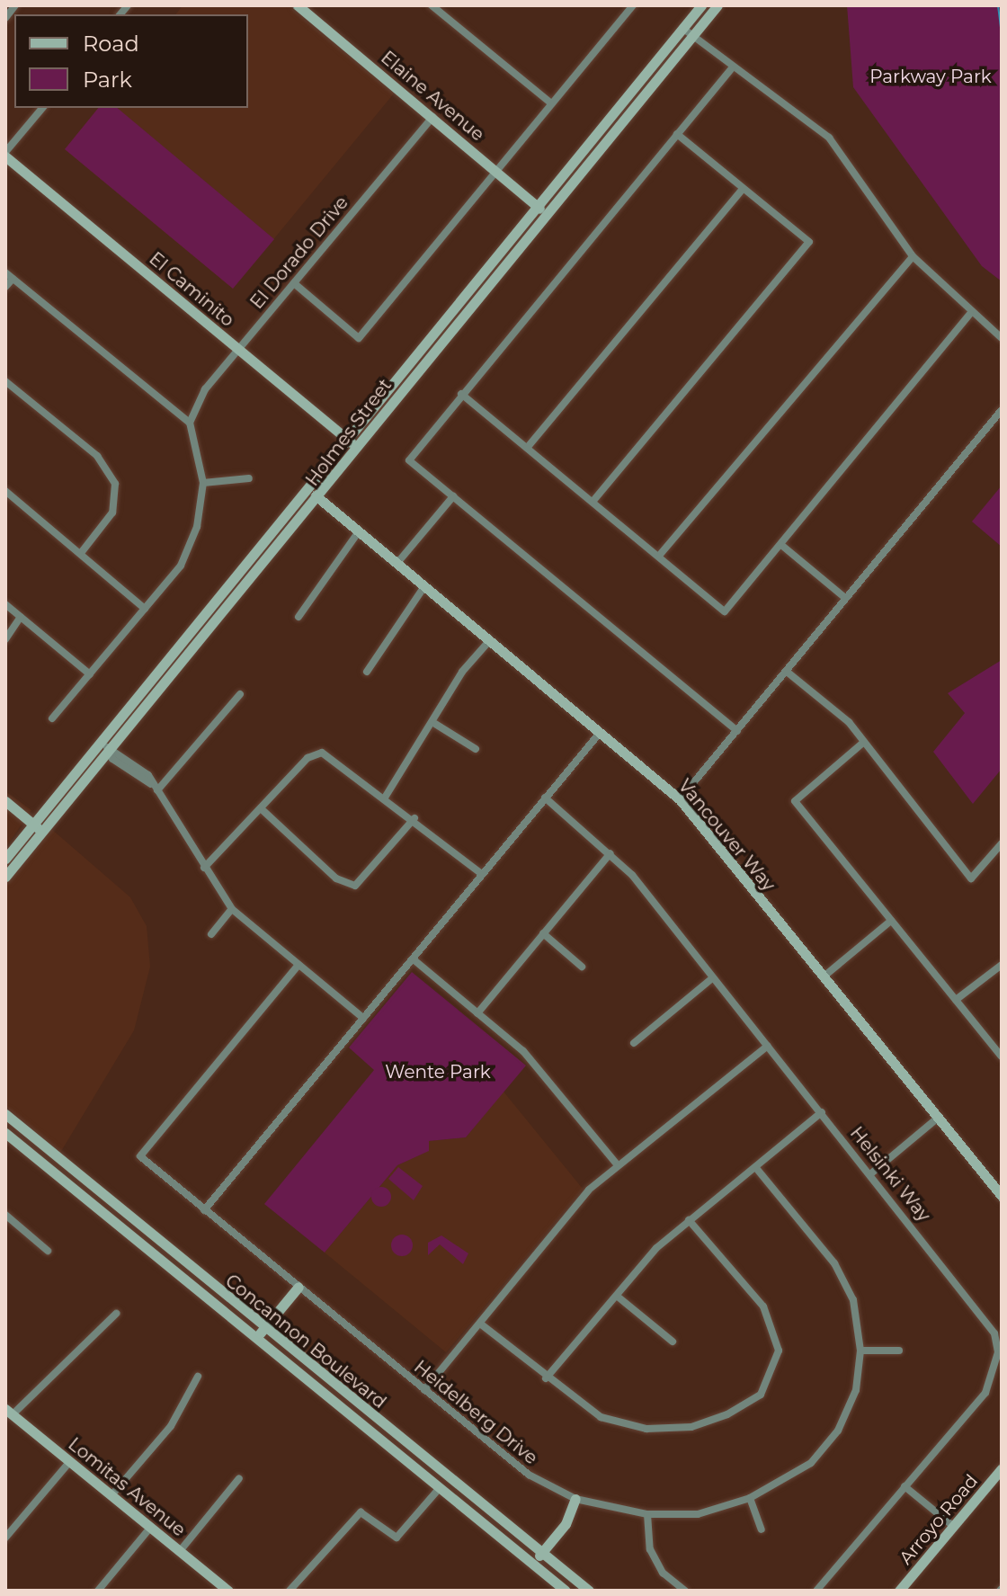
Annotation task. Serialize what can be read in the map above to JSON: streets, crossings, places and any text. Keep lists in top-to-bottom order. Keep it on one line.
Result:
{"streets":{"main road":["Elaine Avenue","El Caminito","Holmes Street","Vancouver Way","Concannon Boulevard","Lomitas Avenue","Arroyo Road"],"street":["El Dorado Drive","Helsinki Way","Heidelberg Drive"]},"crossings":[["Elaine Avenue","El Dorado Drive"],["Elaine Avenue","Holmes Street"],["El Dorado Drive","El Caminito"],["El Caminito","Holmes Street"],["Holmes Street","Vancouver Way"]],"parks":["Parkway Park","Wente Park"],"legend":["Road","Park"]}
